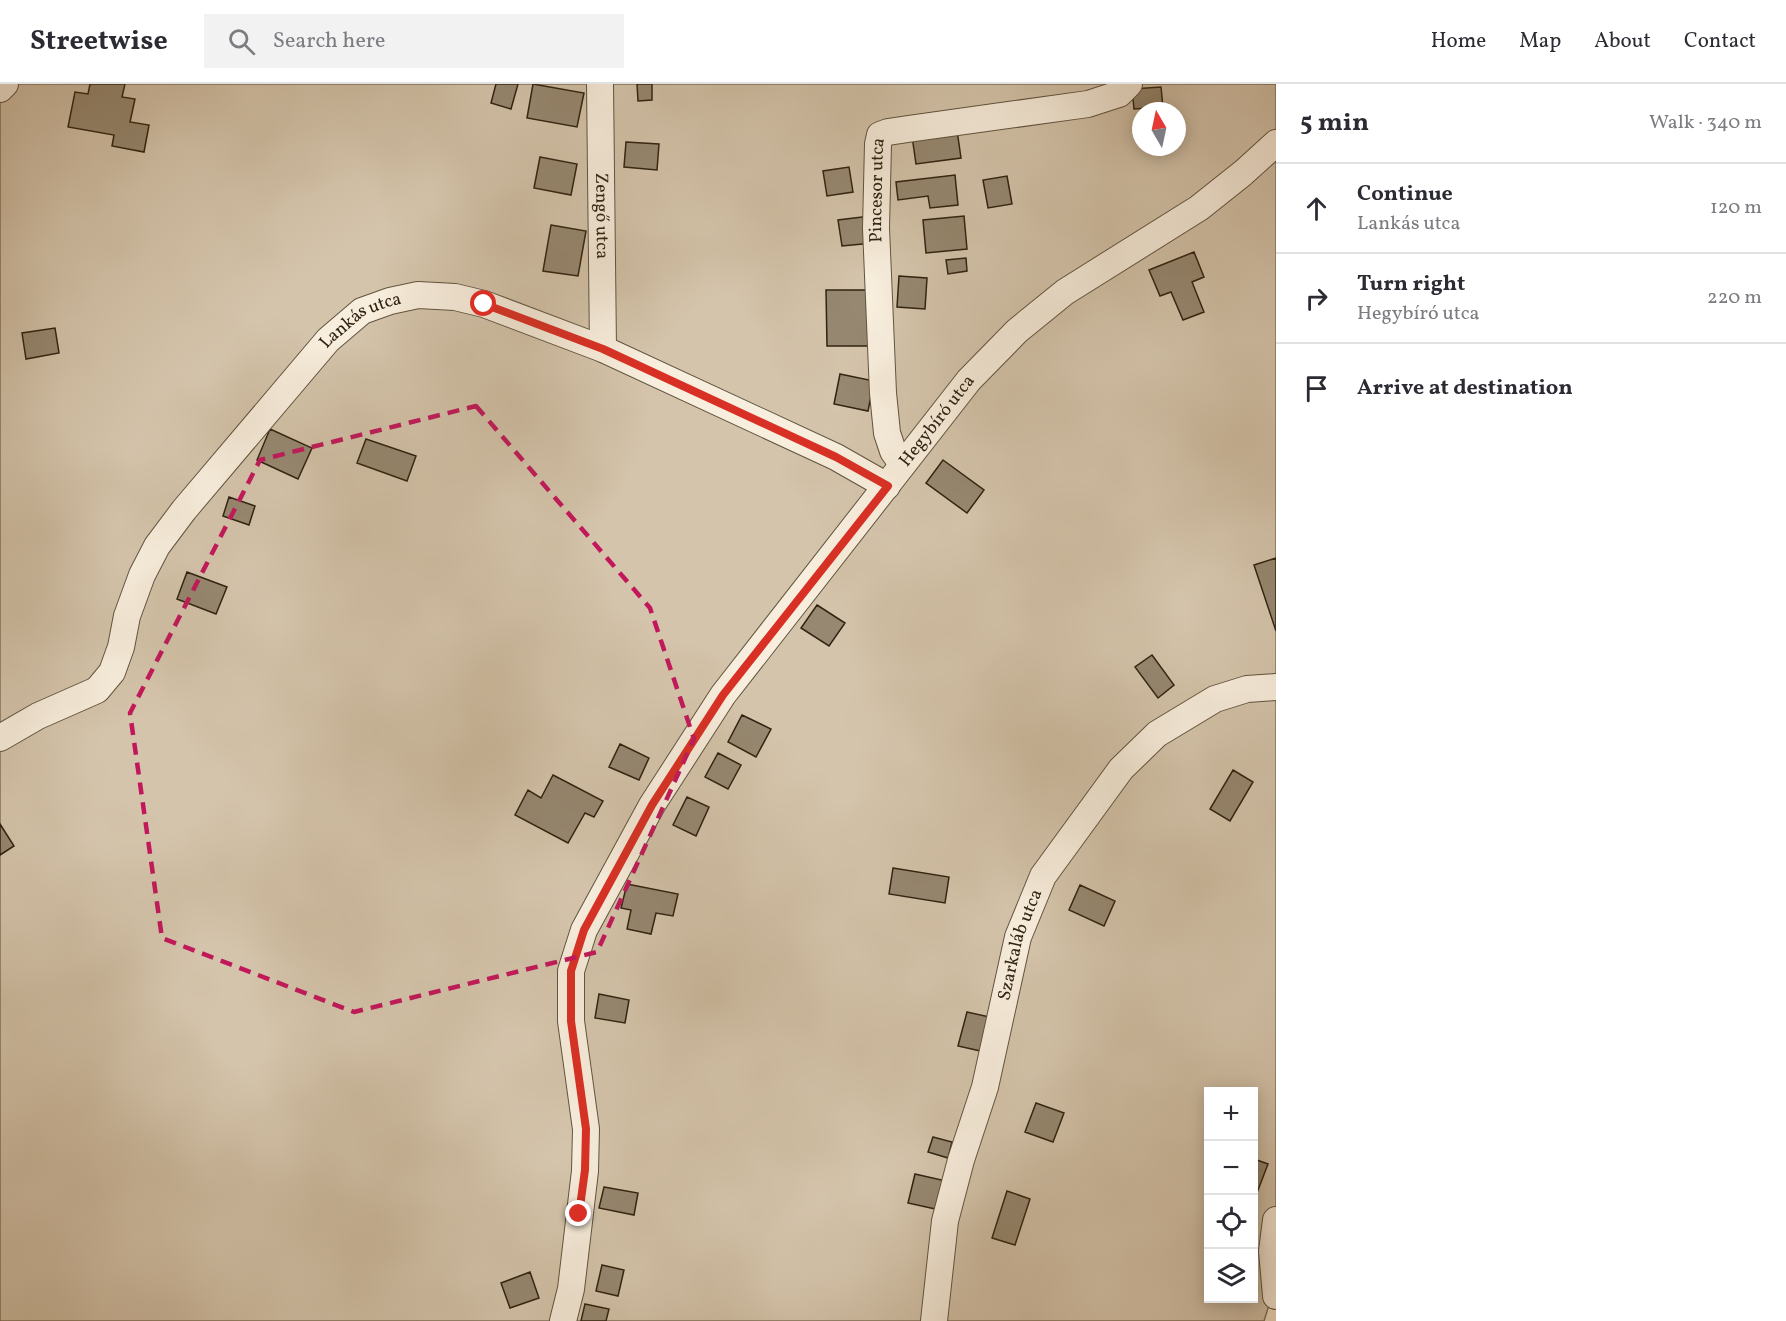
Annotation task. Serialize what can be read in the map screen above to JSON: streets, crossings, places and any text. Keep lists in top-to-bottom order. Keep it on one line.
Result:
{"streets":{"street":["Pincesor utca","Zengő utca","Lankás utca","Hegybíró utca","Szarkaláb utca"]},"crossings":[["Pincesor utca","Hegybíró utca"],["Zengő utca","Lankás utca"],["Lankás utca","Hegybíró utca"]],"north":"top","page":{"header":"Streetwise","search":"Search here","nav":["Home","Map","About","Contact"],"heading":["5 min","Walk · 340 m"],"list":[["Continue","Lankás utca","120 m"],["Turn right","Hegybíró utca","220 m"],"Arrive at destination"],"map_buttons":["+","−"]}}
